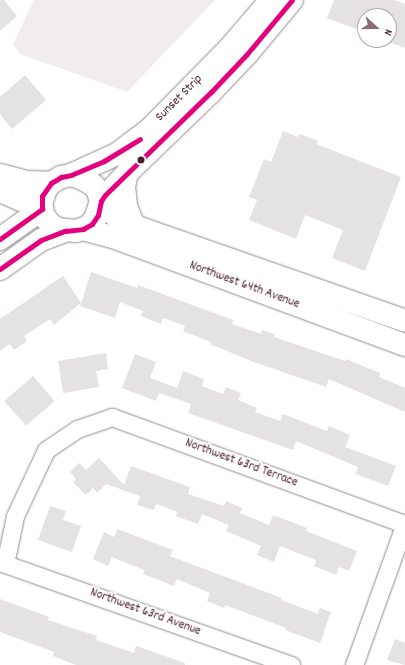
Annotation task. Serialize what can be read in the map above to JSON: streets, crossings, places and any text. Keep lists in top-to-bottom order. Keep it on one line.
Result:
{"streets":{"street":["Sunset Strip","Northwest 64th Avenue","Northwest 63rd Terrace","Northwest 63rd Avenue"]},"crossings":[["Sunset Strip","Northwest 64th Avenue"],["Northwest 63rd Terrace","Northwest 63rd Avenue"]],"north":"right"}
